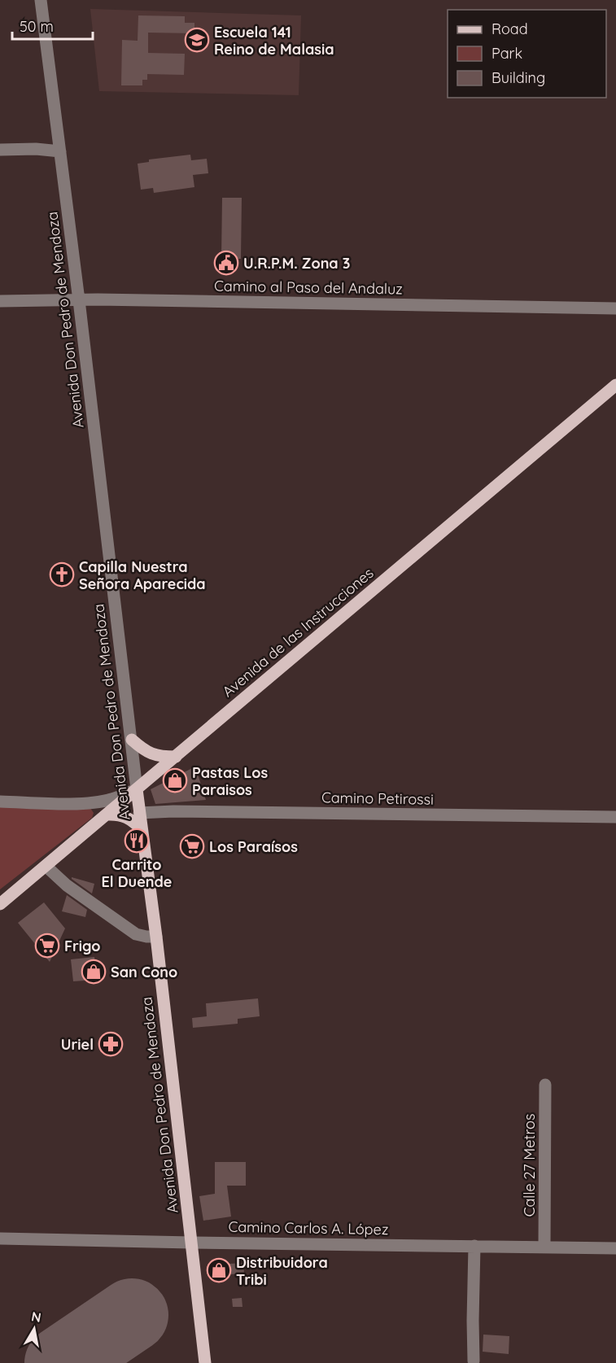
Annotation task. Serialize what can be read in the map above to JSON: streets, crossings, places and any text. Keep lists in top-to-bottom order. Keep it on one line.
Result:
{"streets":{"main road":["Avenida Don Pedro de Mendoza","Avenida de las Instrucciones"],"street":["Camino al Paso del Andaluz","Camino Petirossi","Calle 27 Metros","Camino Carlos A. López"]},"crossings":[["Camino al Paso del Andaluz","Avenida Don Pedro de Mendoza"],["Avenida Don Pedro de Mendoza","Avenida de las Instrucciones"],["Avenida Don Pedro de Mendoza","Camino Petirossi"],["Avenida Don Pedro de Mendoza","Camino Carlos A. López"],["Calle 27 Metros","Camino Carlos A. López"]],"places":{"school or university":["Escuela 141 Reino de Malasia"],"public building":["U.R.P.M. Zona 3"],"church":["Capilla Nuestra Señora Aparecida"],"shop":["Pastas Los Paraisos","San Cono","Distribuidora Tribi"],"restaurant":["Carrito El Duende"],"supermarket":["Los Paraísos","Frigo"],"pharmacy":["Uriel"]},"legend":["Road","Park","Building"],"scale_bar":"50 m","north":"top"}
